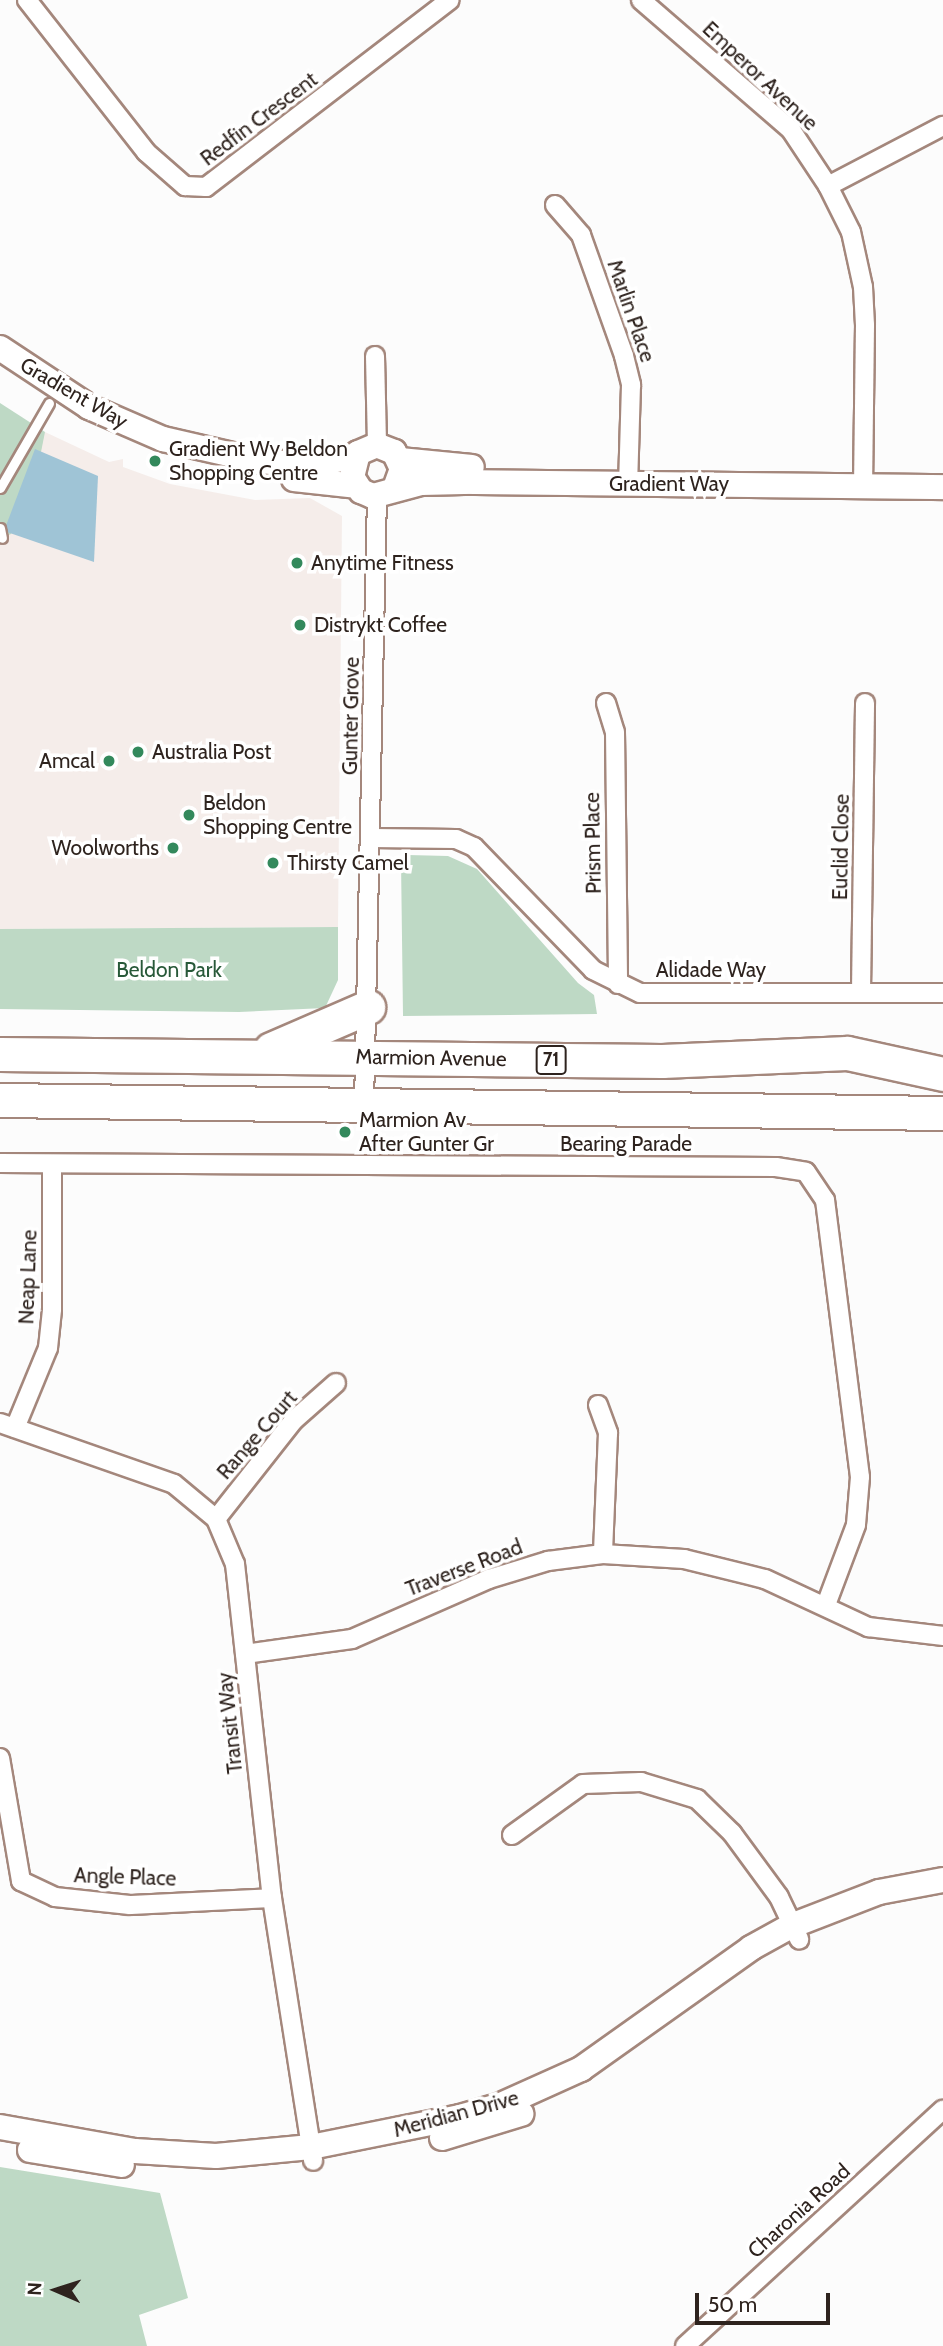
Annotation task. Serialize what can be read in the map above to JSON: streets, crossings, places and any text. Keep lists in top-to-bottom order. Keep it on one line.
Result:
{"streets":{"highway":["Marmion Avenue","71"],"street":["Emperor Avenue","Redfin Crescent","Marlin Place","Gradient Way","Gunter Grove","Prism Place","Euclid Close","Alidade Way","Bearing Parade","Neap Lane","Range Court","Traverse Road","Transit Way","Angle Place","Meridian Drive","Charonia Road"]},"crossings":[["Emperor Avenue","Gradient Way"],["Marlin Place","Gradient Way"],["Gradient Way","Gunter Grove"],["Gunter Grove","Alidade Way"],["Gunter Grove","Marmion Avenue"],["Prism Place","Alidade Way"],["Euclid Close","Alidade Way"],["Bearing Parade","Neap Lane"],["Bearing Parade","Traverse Road"],["Neap Lane","Transit Way"],["Range Court","Transit Way"],["Traverse Road","Transit Way"],["Transit Way","Angle Place"],["Transit Way","Meridian Drive"]],"parks":["Beldon Park"],"places":["Gradient Wy Beldon Shopping Centre","Anytime Fitness","Distrykt Coffee","Australia Post","Amcal","Beldon Shopping Centre","Woolworths","Thirsty Camel","Marmion Av After Gunter Gr"],"scale_bar":"50 m","north":"left"}
